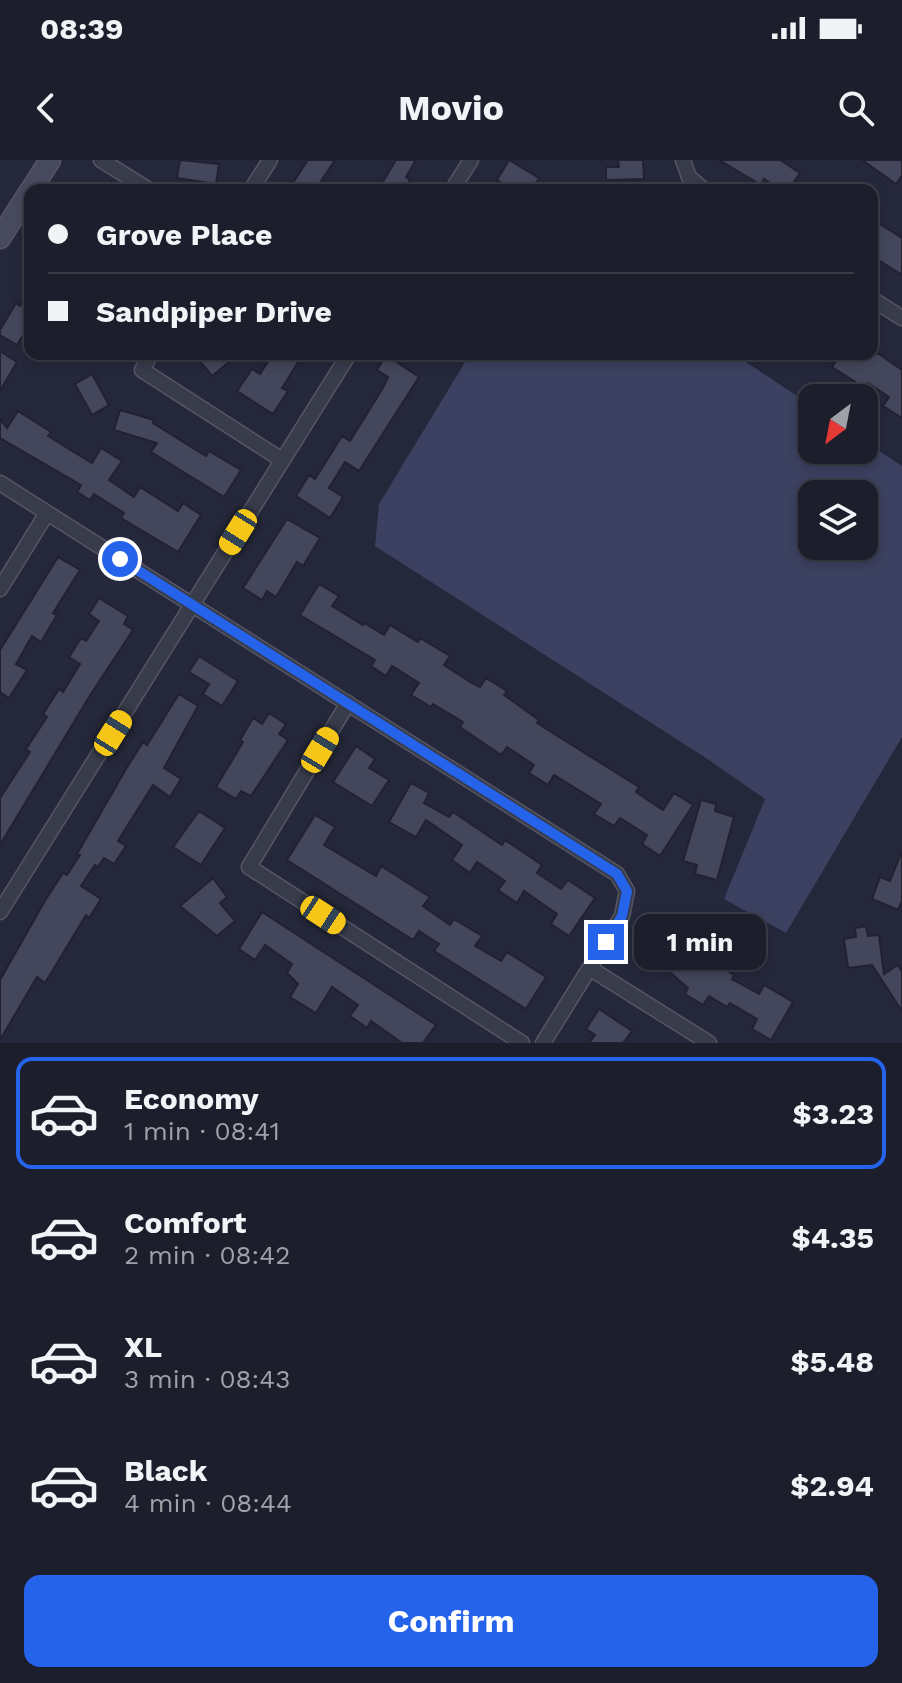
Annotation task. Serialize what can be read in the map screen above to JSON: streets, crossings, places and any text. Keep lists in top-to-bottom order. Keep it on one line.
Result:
{"north":"bottom left","page":{"status":"08:39","header":"Movio","banner":["Grove Place","Sandpiper Drive"],"bubble":"1 min","list":[{"name":"Economy","note":"1 min · 08:41","value":"$3.23"},{"name":"Comfort","note":"2 min · 08:42","value":"$4.35"},{"name":"XL","note":"3 min · 08:43","value":"$5.48"},{"name":"Black","note":"4 min · 08:44","value":"$2.94"}],"buttons":"Confirm"}}
